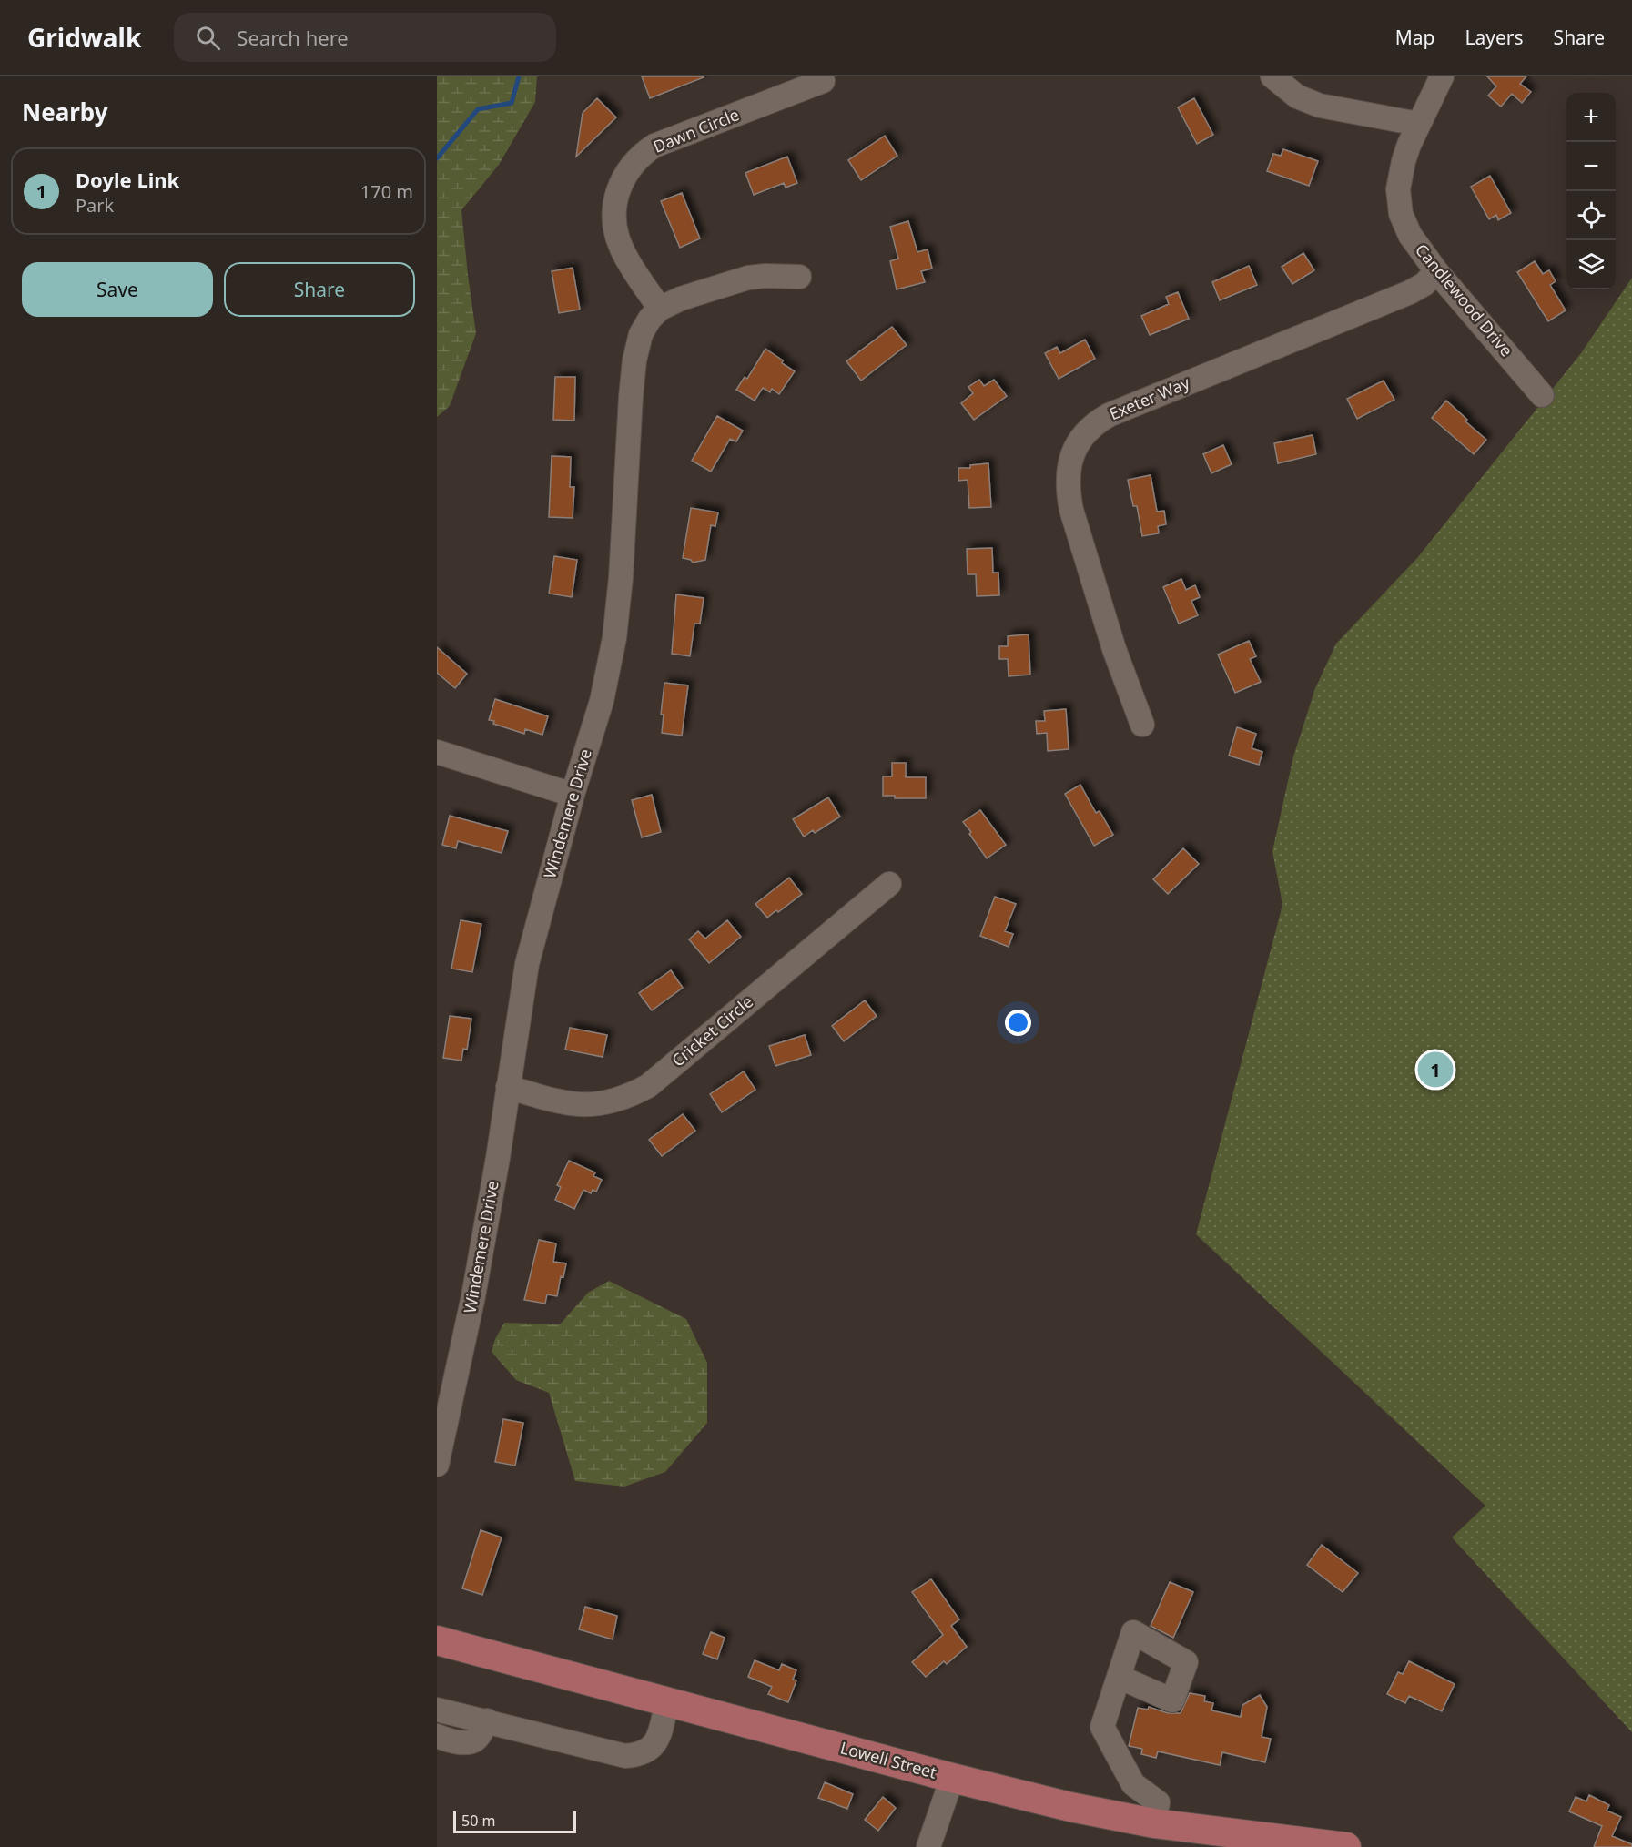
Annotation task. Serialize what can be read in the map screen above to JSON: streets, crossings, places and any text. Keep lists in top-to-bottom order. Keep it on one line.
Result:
{"streets":{"main road":["Lowell Street"],"street":["Dawn Circle","Candlewood Drive","Exeter Way","Windemere Drive","Cricket Circle"]},"crossings":[["Dawn Circle","Windemere Drive"],["Candlewood Drive","Exeter Way"],["Windemere Drive","Cricket Circle"]],"scale_bar":"50 m","page":{"header":"Gridwalk","search":"Search here","nav":["Map","Layers","Share"],"heading":"Nearby","map_buttons":["+","−"],"list":[{"mark":"1","name":"Doyle Link","note":"Park","value":"170 m"}],"buttons":["Save","Share"],"pins":"1","scale":"50 m"}}
